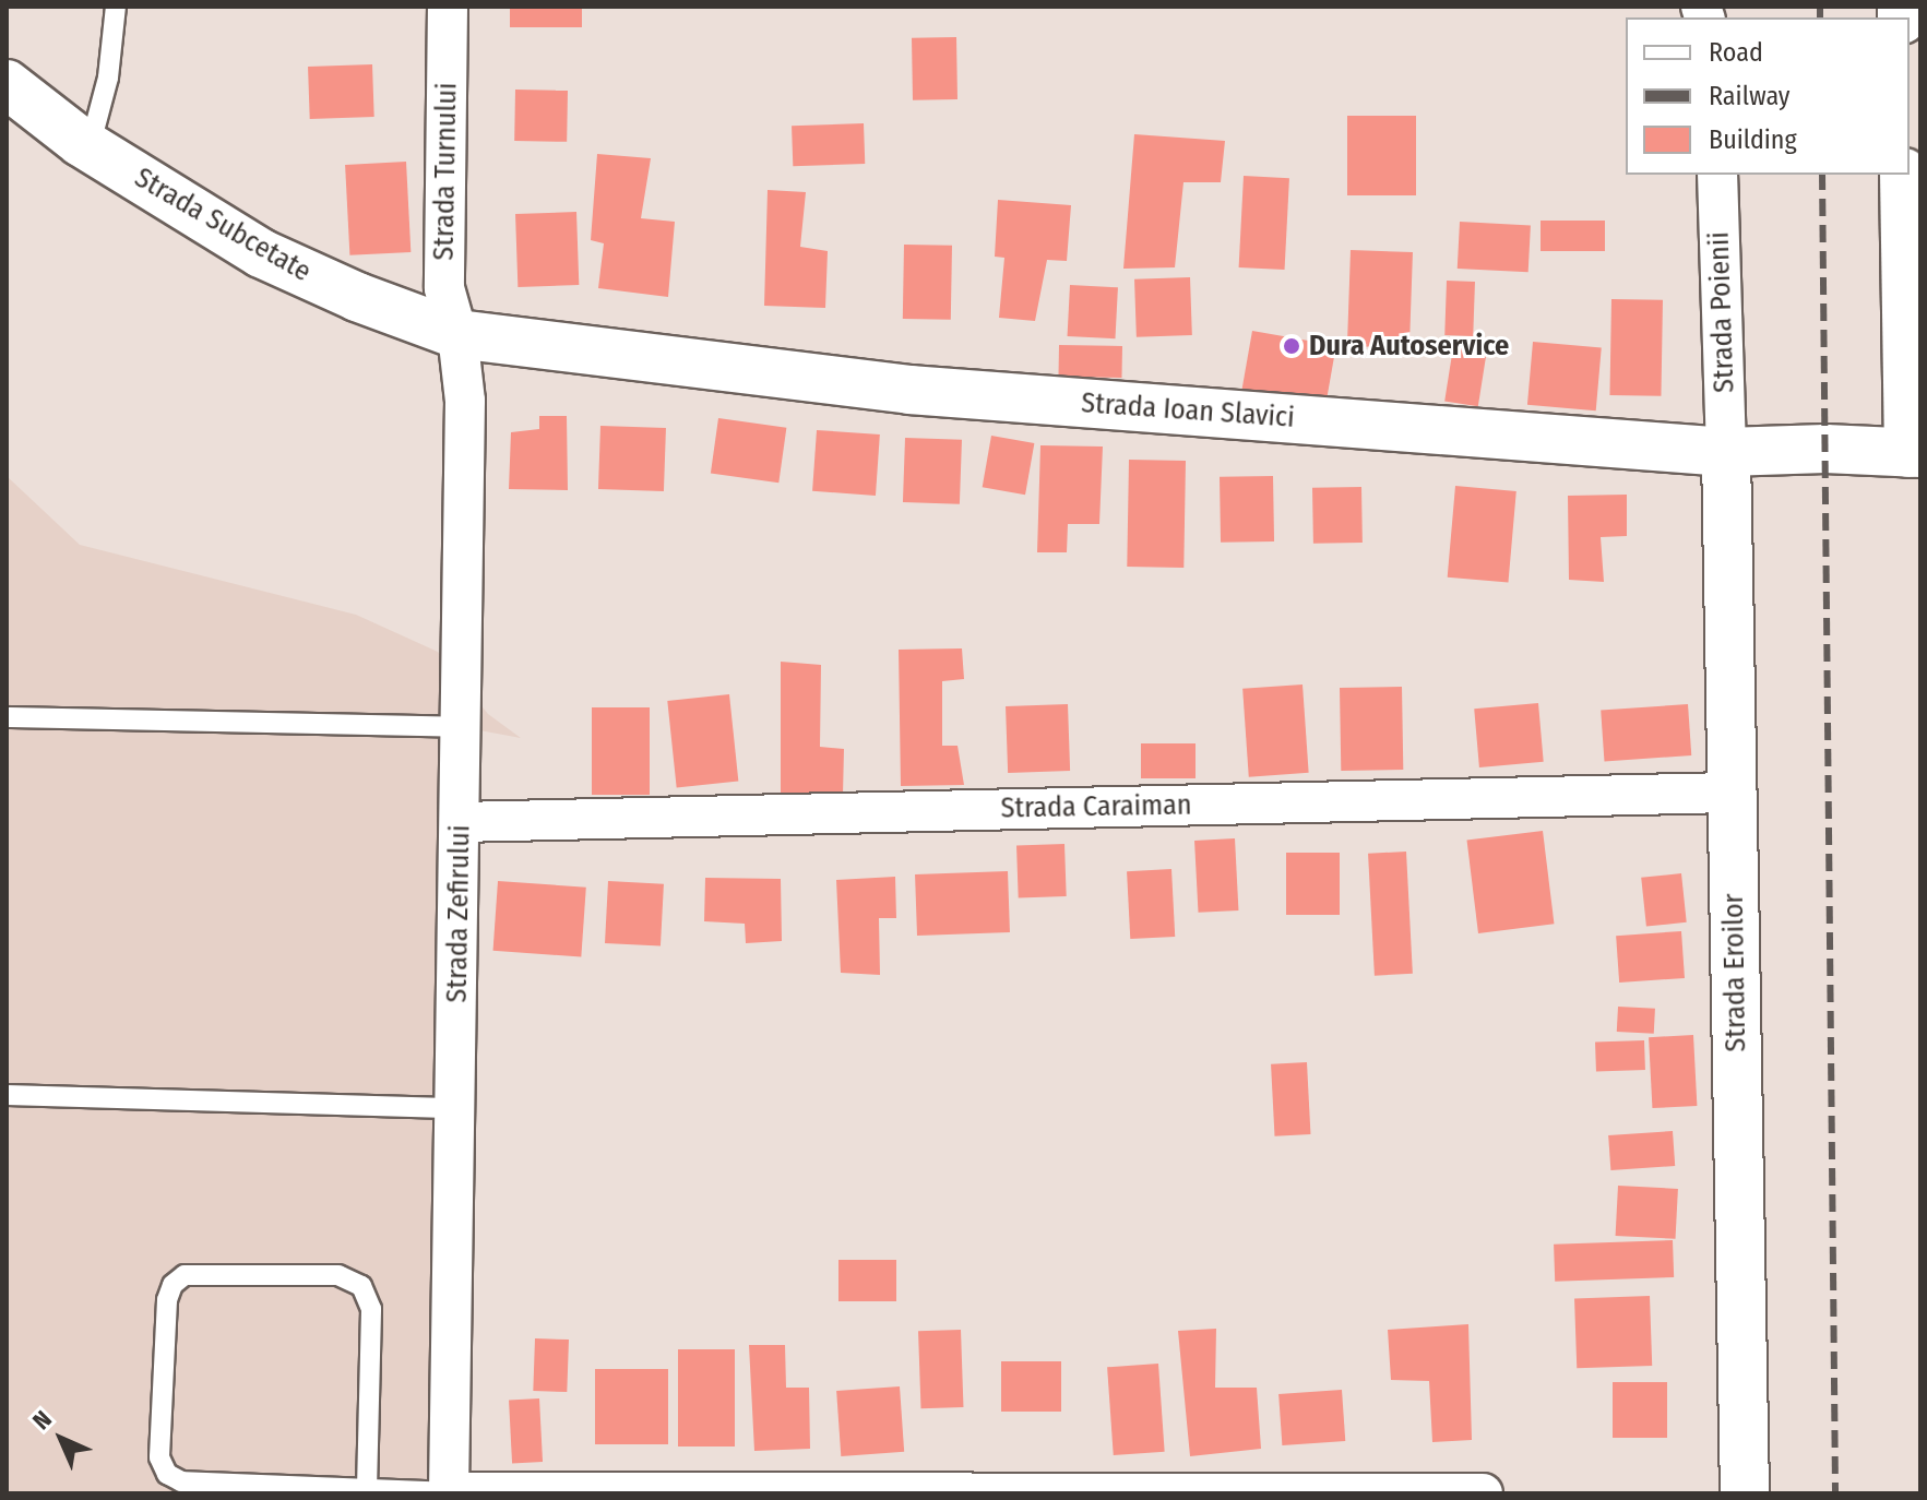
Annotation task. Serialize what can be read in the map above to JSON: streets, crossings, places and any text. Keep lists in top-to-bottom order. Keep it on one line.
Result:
{"streets":{"street":["Strada Turnului","Strada Subcetate","Strada Poienii","Strada Ioan Slavici","Strada Caraiman","Strada Zefirului","Strada Eroilor"]},"crossings":[["Strada Turnului","Strada Subcetate"],["Strada Turnului","Strada Ioan Slavici"],["Strada Turnului","Strada Zefirului"],["Strada Subcetate","Strada Ioan Slavici"],["Strada Subcetate","Strada Zefirului"],["Strada Poienii","Strada Ioan Slavici"],["Strada Poienii","Strada Eroilor"],["Strada Ioan Slavici","Strada Zefirului"],["Strada Ioan Slavici","Strada Eroilor"],["Strada Caraiman","Strada Zefirului"],["Strada Caraiman","Strada Eroilor"]],"places":["Dura Autoservice"],"legend":["Road","Railway","Building"],"north":"top left"}
